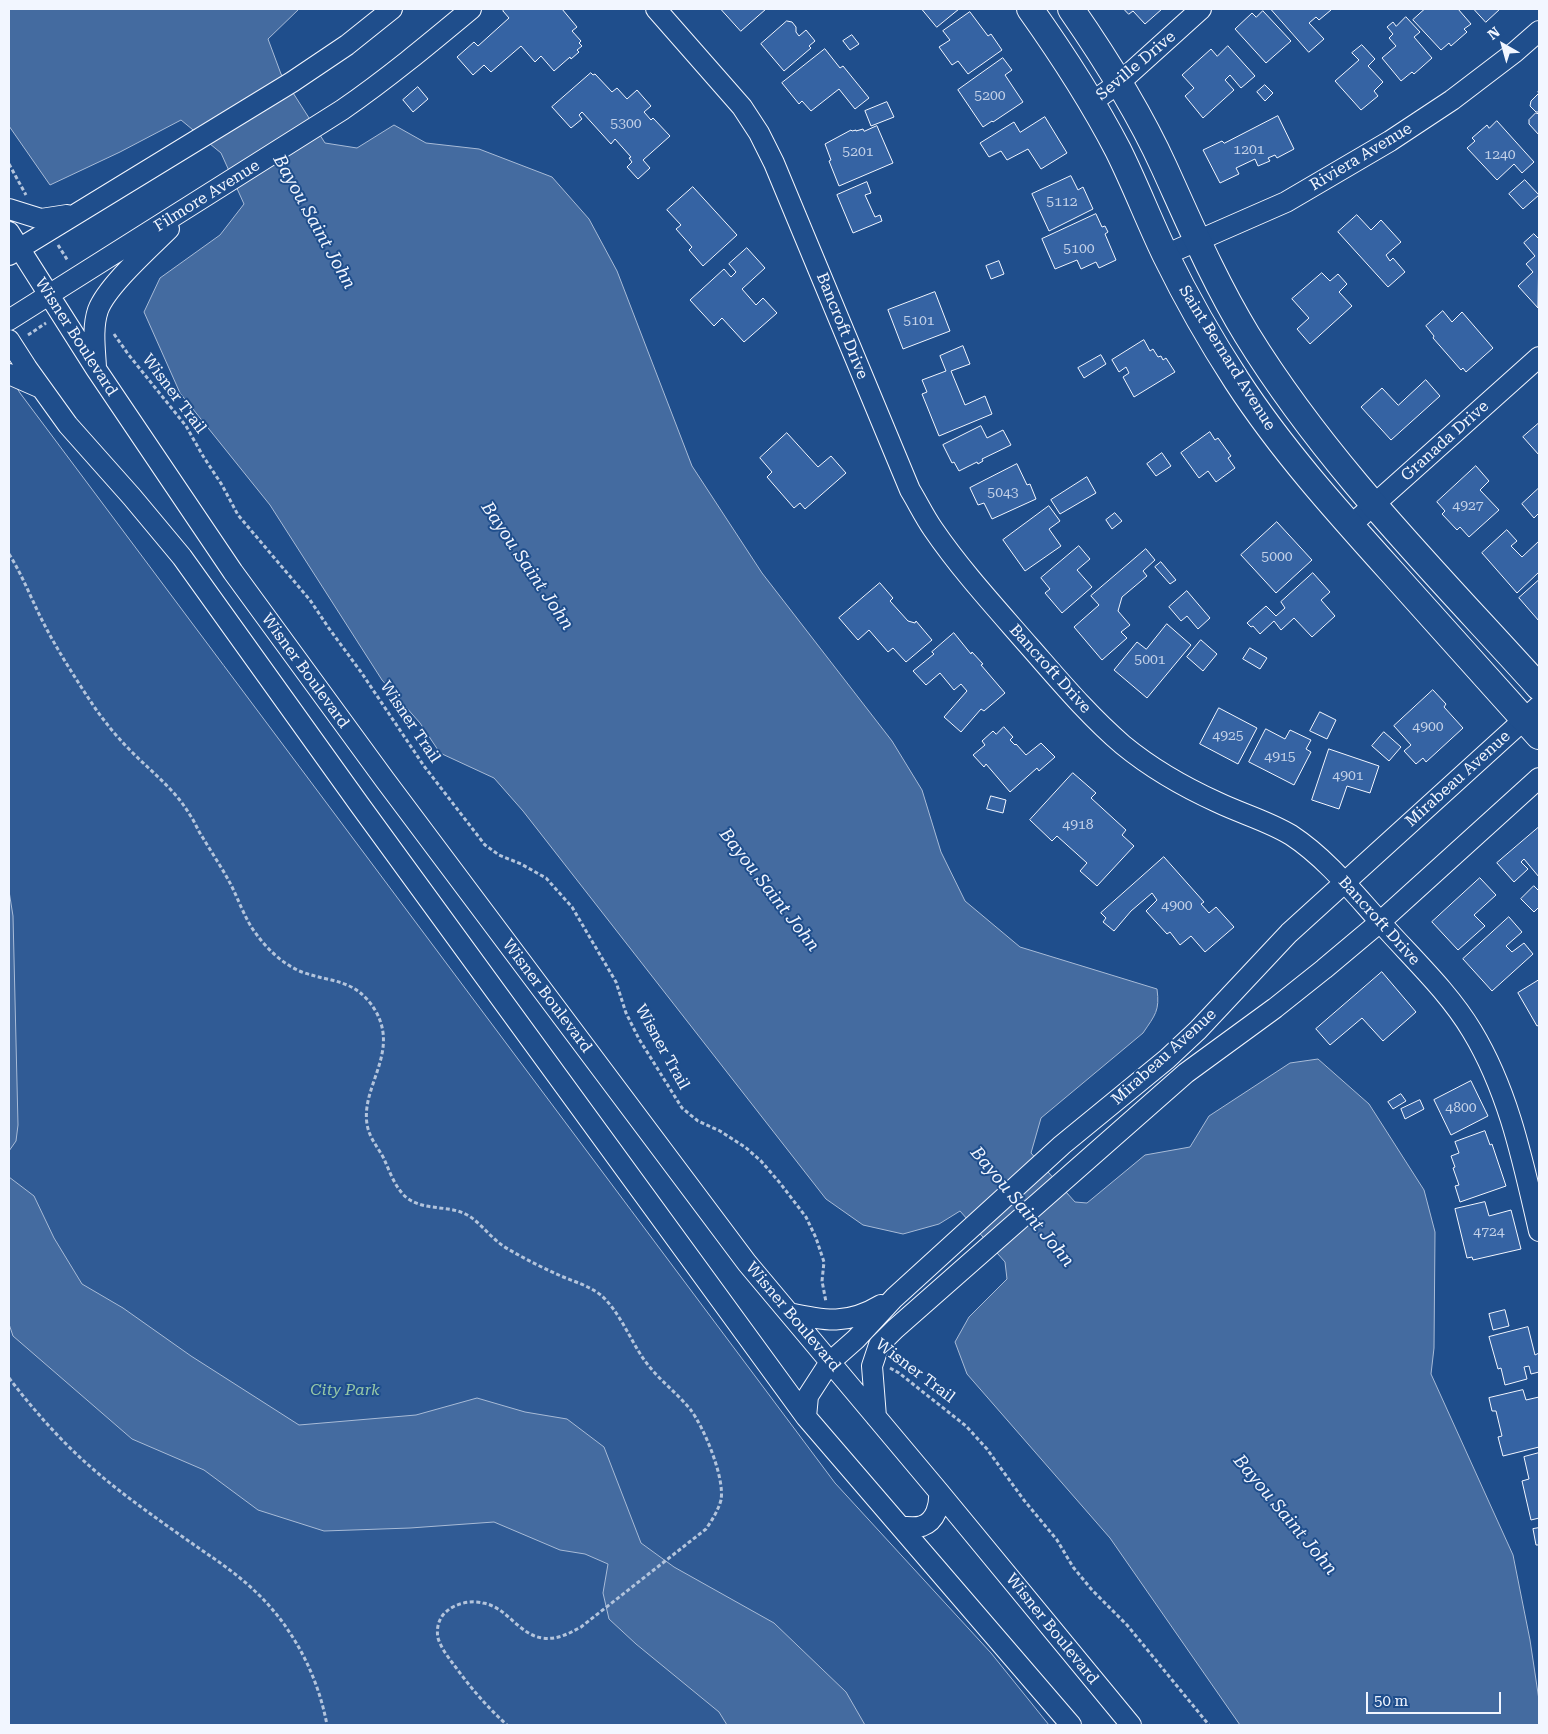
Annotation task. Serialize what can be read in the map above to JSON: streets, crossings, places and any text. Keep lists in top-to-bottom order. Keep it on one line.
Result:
{"streets":{"main road":["Saint Bernard Avenue"],"street":["Seville Drive","Riviera Avenue","Filmore Avenue","Bancroft Drive","Wisner Boulevard","Granada Drive","Mirabeau Avenue"],"path":["Wisner Trail"]},"crossings":[["Seville Drive","Saint Bernard Avenue"],["Riviera Avenue","Saint Bernard Avenue"],["Filmore Avenue","Wisner Boulevard"],["Bancroft Drive","Mirabeau Avenue"],["Wisner Boulevard","Mirabeau Avenue"],["Saint Bernard Avenue","Granada Drive"],["Saint Bernard Avenue","Mirabeau Avenue"],["Wisner Trail","Mirabeau Avenue"]],"water":["Bayou Saint John"],"parks":["City Park"],"house_numbers":["5200","5300","1201","5201","1240","5112","5100","5101","5043","4927","5000","5001","4900","4925","4915","4901","4918","4900","4800","4724"],"scale_bar":"50 m","north":"top left"}
